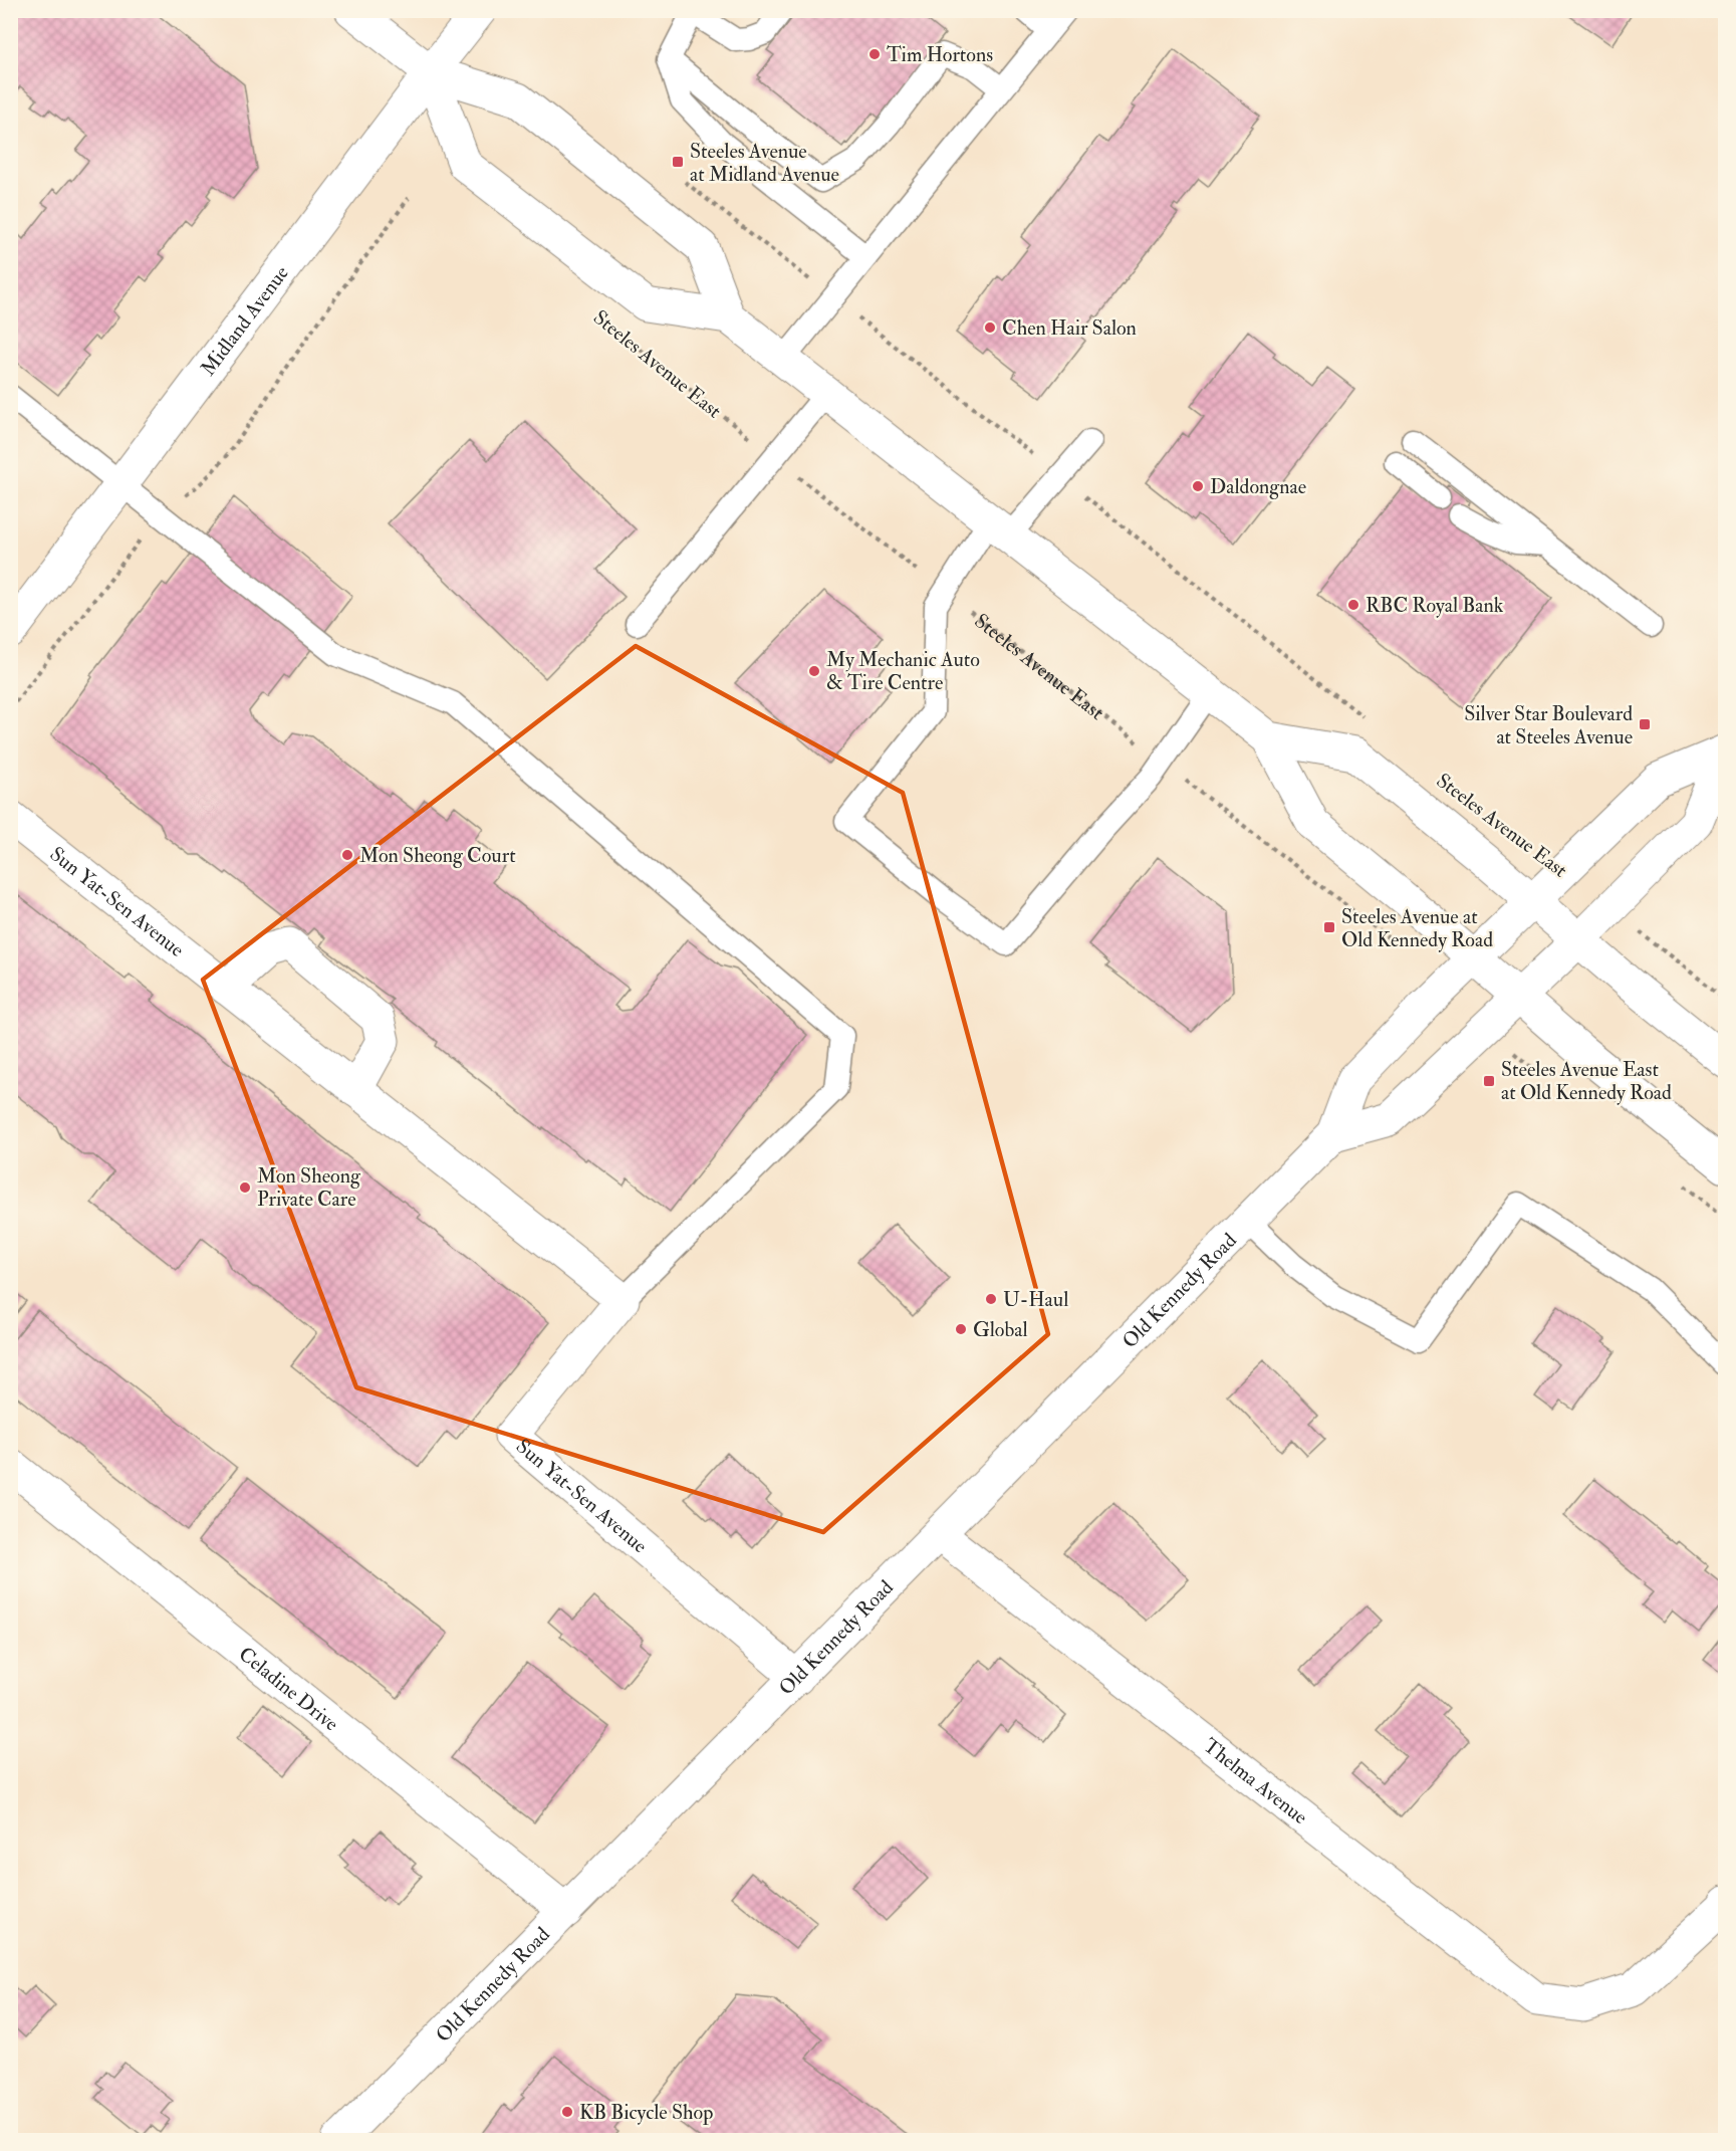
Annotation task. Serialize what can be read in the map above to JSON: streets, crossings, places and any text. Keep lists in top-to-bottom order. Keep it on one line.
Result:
{"streets":{"street":["Midland Avenue","Steeles Avenue East","Sun Yat-Sen Avenue","Old Kennedy Road","Celadine Drive","Thelma Avenue"]},"crossings":[["Midland Avenue","Steeles Avenue East"],["Steeles Avenue East","Old Kennedy Road"],["Sun Yat-Sen Avenue","Old Kennedy Road"],["Old Kennedy Road","Celadine Drive"],["Old Kennedy Road","Thelma Avenue"]],"places":{"other":["Tim Hortons","Chen Hair Salon","Daldongnae","RBC Royal Bank","My Mechanic Auto & Tire Centre","Mon Sheong Court","Mon Sheong Private Care","U-Haul","Global","KB Bicycle Shop"],"transit":["Steeles Avenue at Midland Avenue","Silver Star Boulevard at Steeles Avenue","Steeles Avenue at Old Kennedy Road","Steeles Avenue East at Old Kennedy Road"]}}
